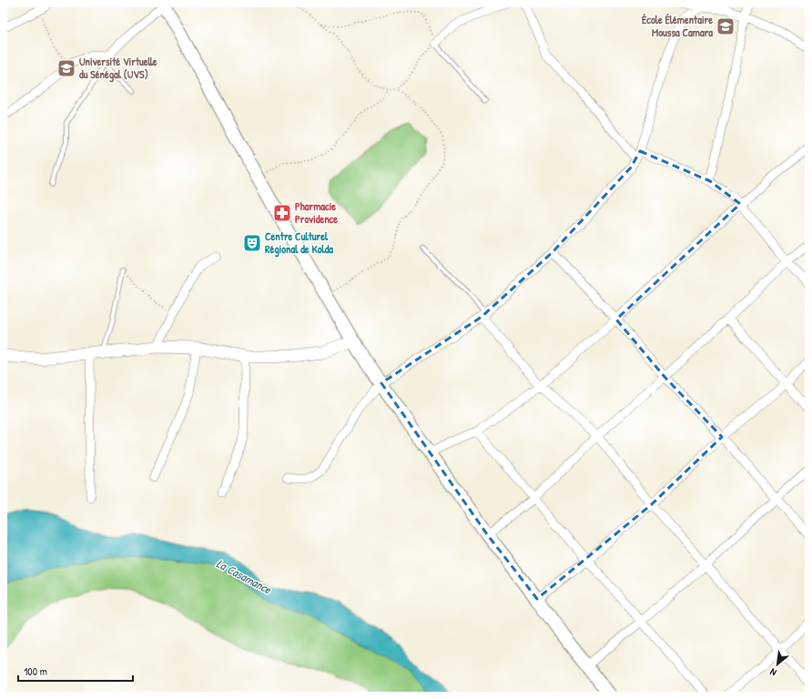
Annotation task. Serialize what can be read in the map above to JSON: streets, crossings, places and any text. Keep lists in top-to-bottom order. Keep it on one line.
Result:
{"water":["La Casamance"],"places":{"school or university":["École Élémentaire Moussa Camara","Université Virtuelle du Sénégal (UVS)"],"pharmacy":["Pharmacie Providence"],"theatre":["Centre Culturel Régional de Kolda"]},"scale_bar":"100 m","north":"bottom left"}
